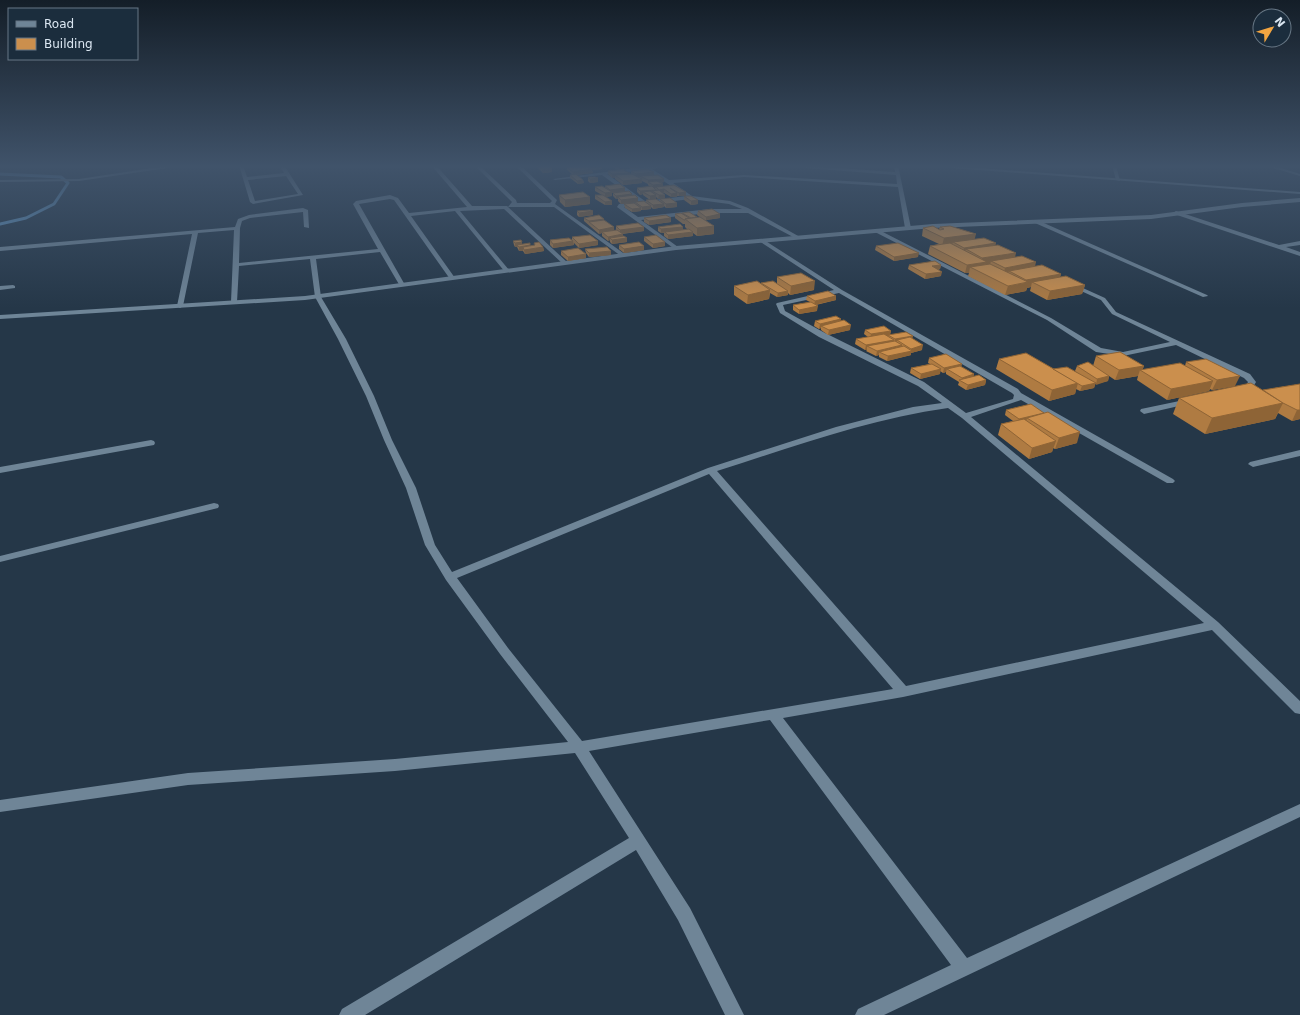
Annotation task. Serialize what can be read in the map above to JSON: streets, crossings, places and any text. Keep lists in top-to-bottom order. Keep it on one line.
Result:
{"legend":["Road","Building"],"north":"top right"}
